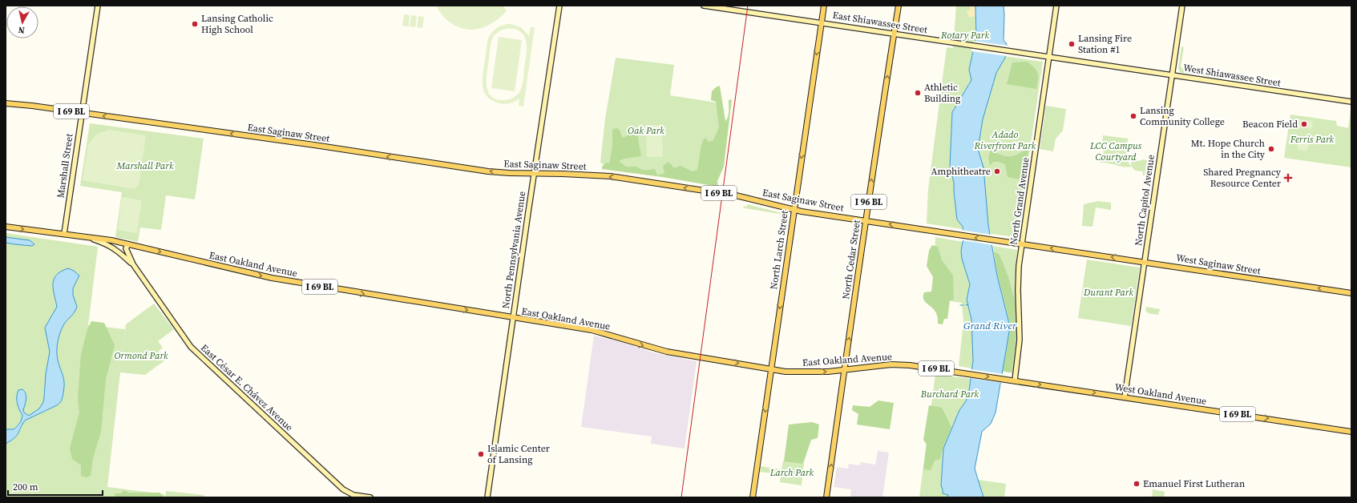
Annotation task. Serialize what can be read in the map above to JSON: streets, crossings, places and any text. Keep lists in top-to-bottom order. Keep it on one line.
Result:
{"streets":{"main road":["I 69 BL","East Saginaw Street","I 96 BL","North Larch Street","North Cedar Street","East Oakland Avenue","West Saginaw Street","West Oakland Avenue"],"street":["East Shiawassee Street","West Shiawassee Street","Marshall Street","North Capitol Avenue","North Grand Avenue","North Pennsylvania Avenue","East César E. Chávez Avenue"]},"crossings":[["East Shiawassee Street","West Shiawassee Street"],["East Shiawassee Street","North Grand Avenue"],["East Shiawassee Street","North Larch Street"],["East Shiawassee Street","North Cedar Street"],["West Shiawassee Street","North Capitol Avenue"],["I 69 BL","Marshall Street"],["I 69 BL","East Oakland Avenue"],["I 69 BL","East César E. Chávez Avenue"],["East Saginaw Street","Marshall Street"],["East Saginaw Street","North Grand Avenue"],["East Saginaw Street","North Pennsylvania Avenue"],["East Saginaw Street","North Larch Street"],["East Saginaw Street","North Cedar Street"],["East Saginaw Street","West Saginaw Street"],["North Capitol Avenue","West Saginaw Street"],["North Capitol Avenue","West Oakland Avenue"],["North Grand Avenue","East Oakland Avenue"],["North Pennsylvania Avenue","East Oakland Avenue"],["North Larch Street","East Oakland Avenue"],["North Cedar Street","East Oakland Avenue"],["East Oakland Avenue","East César E. Chávez Avenue"],["East Oakland Avenue","West Oakland Avenue"]],"one_way":["East Saginaw Street","North Larch Street","North Cedar Street","East Oakland Avenue","West Saginaw Street","West Oakland Avenue"],"water":["Grand River"],"parks":["Rotary Park","Oak Park","Adado Riverfront Park","Ferris Park","LCC Campus Courtyard","Marshall Park","Durant Park","Ormond Park","Burchard Park","Larch Park"],"places":{"other":["Lansing Catholic High School","Lansing Fire Station #1","Athletic Building","Lansing Community College","Beacon Field","Mt. Hope Church in the City","Amphitheatre","Islamic Center of Lansing","Emanuel First Lutheran"],"health":["Shared Pregnancy Resource Center"]},"scale_bar":"200 m","north":"bottom"}
